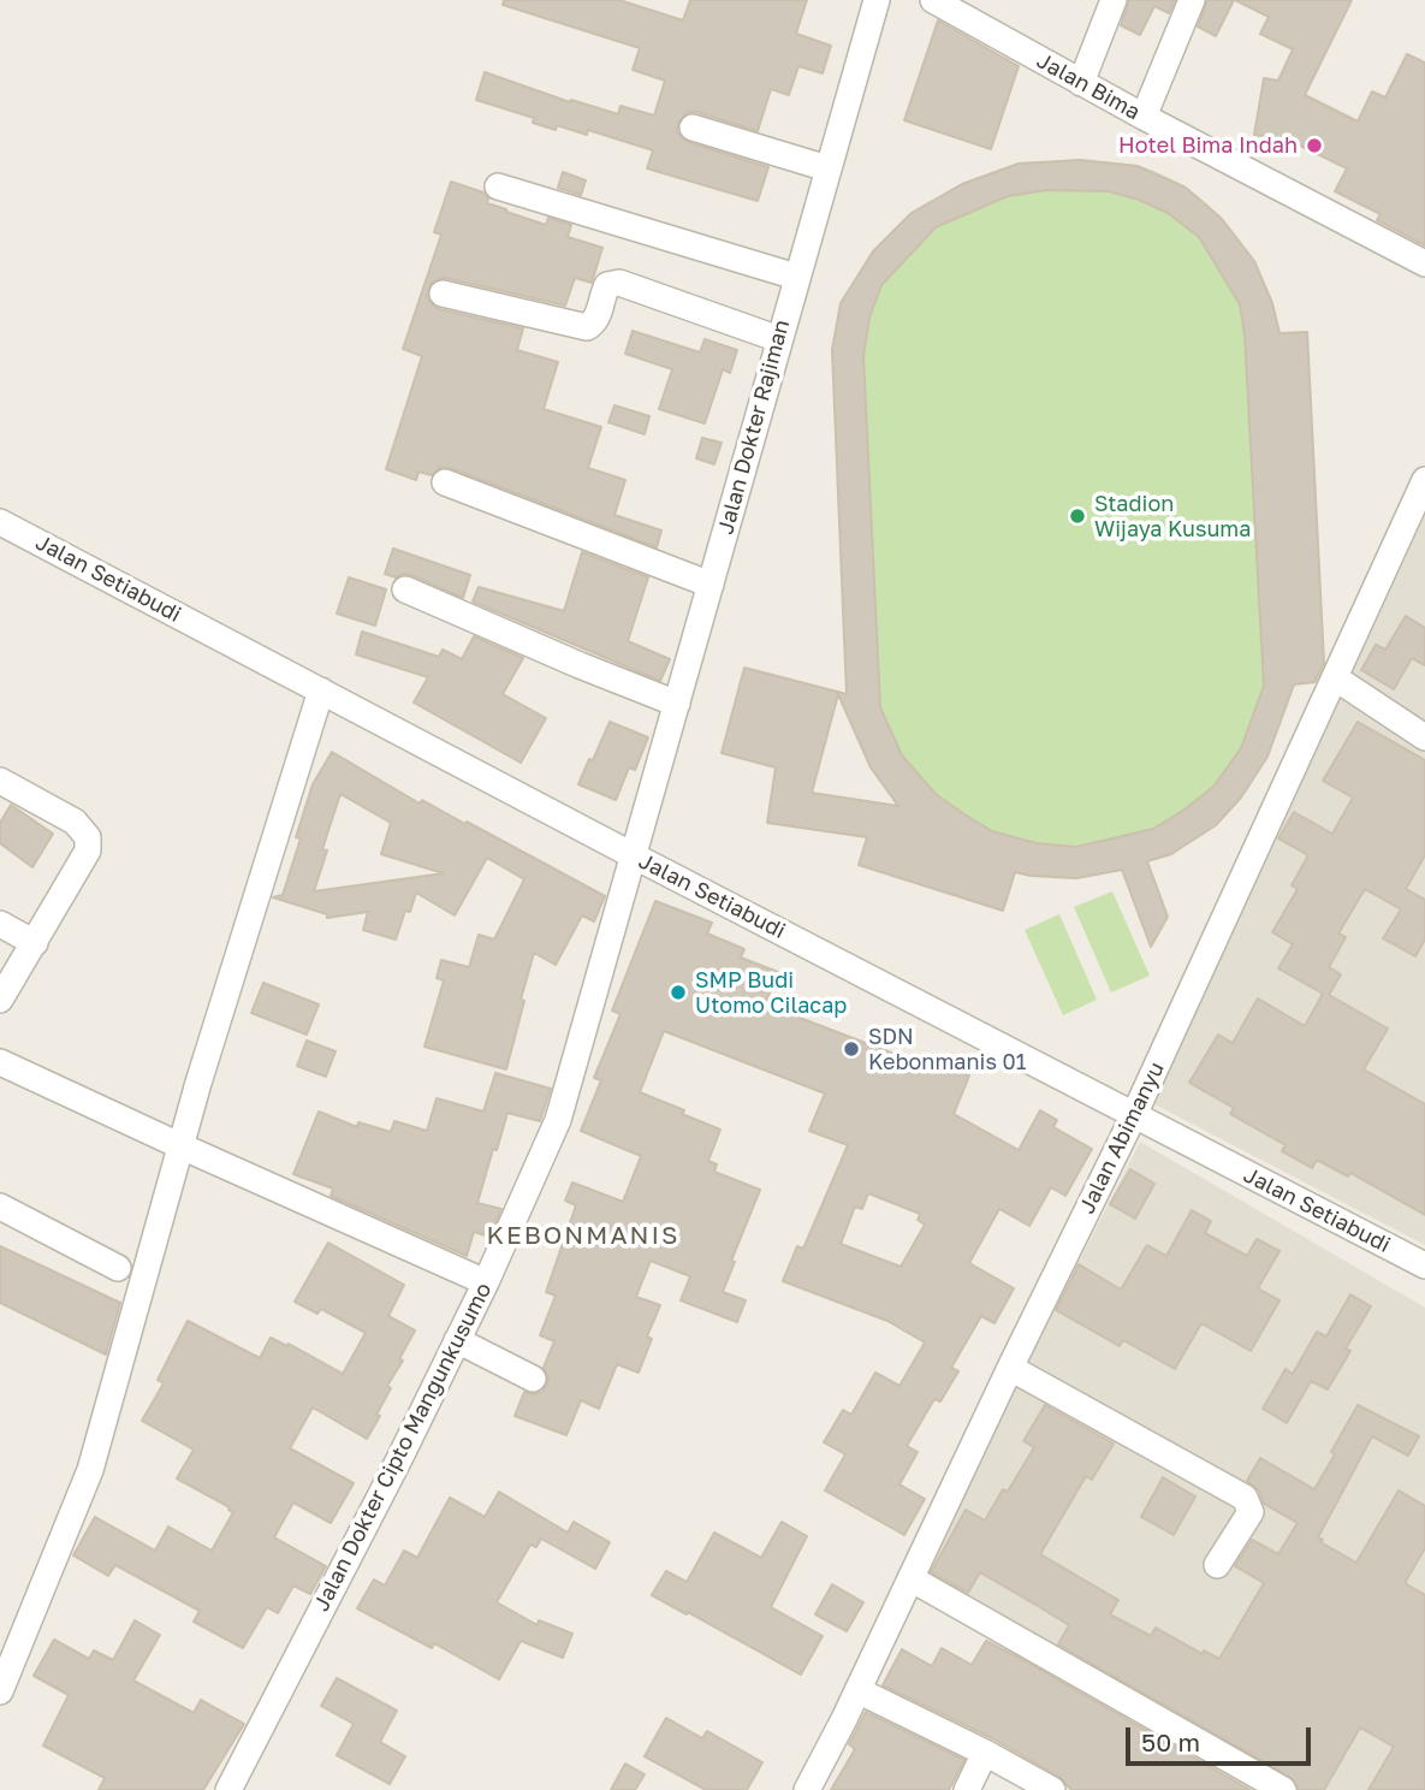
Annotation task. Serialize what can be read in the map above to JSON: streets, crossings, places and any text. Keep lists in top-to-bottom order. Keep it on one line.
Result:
{"streets":{"street":["Jalan Bima","Jalan Dokter Rajiman","Jalan Setiabudi","Jalan Abimanyu","Jalan Dokter Cipto Mangunkusumo"]},"crossings":[["Jalan Dokter Rajiman","Jalan Setiabudi"],["Jalan Dokter Rajiman","Jalan Dokter Cipto Mangunkusumo"],["Jalan Setiabudi","Jalan Abimanyu"],["Jalan Setiabudi","Jalan Dokter Cipto Mangunkusumo"]],"districts":["KEBONMANIS"],"places":["Hotel Bima Indah","Stadion Wijaya Kusuma","SMP Budi Utomo Cilacap","SDN Kebonmanis 01"],"scale_bar":"50 m"}
